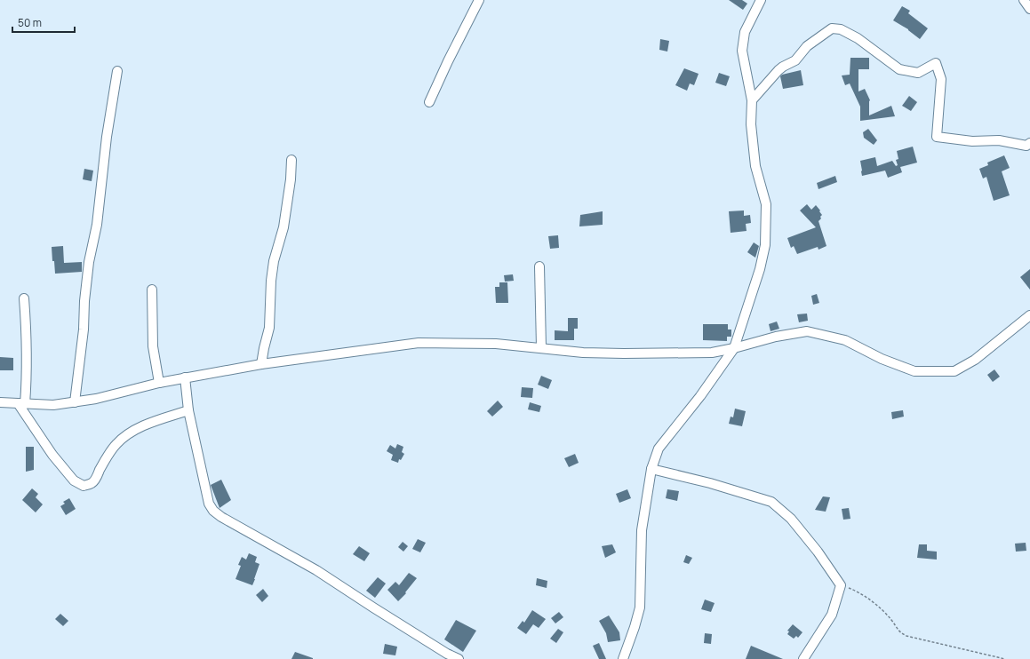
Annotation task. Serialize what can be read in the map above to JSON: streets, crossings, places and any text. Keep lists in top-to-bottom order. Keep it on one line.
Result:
{"scale_bar":"50 m"}
